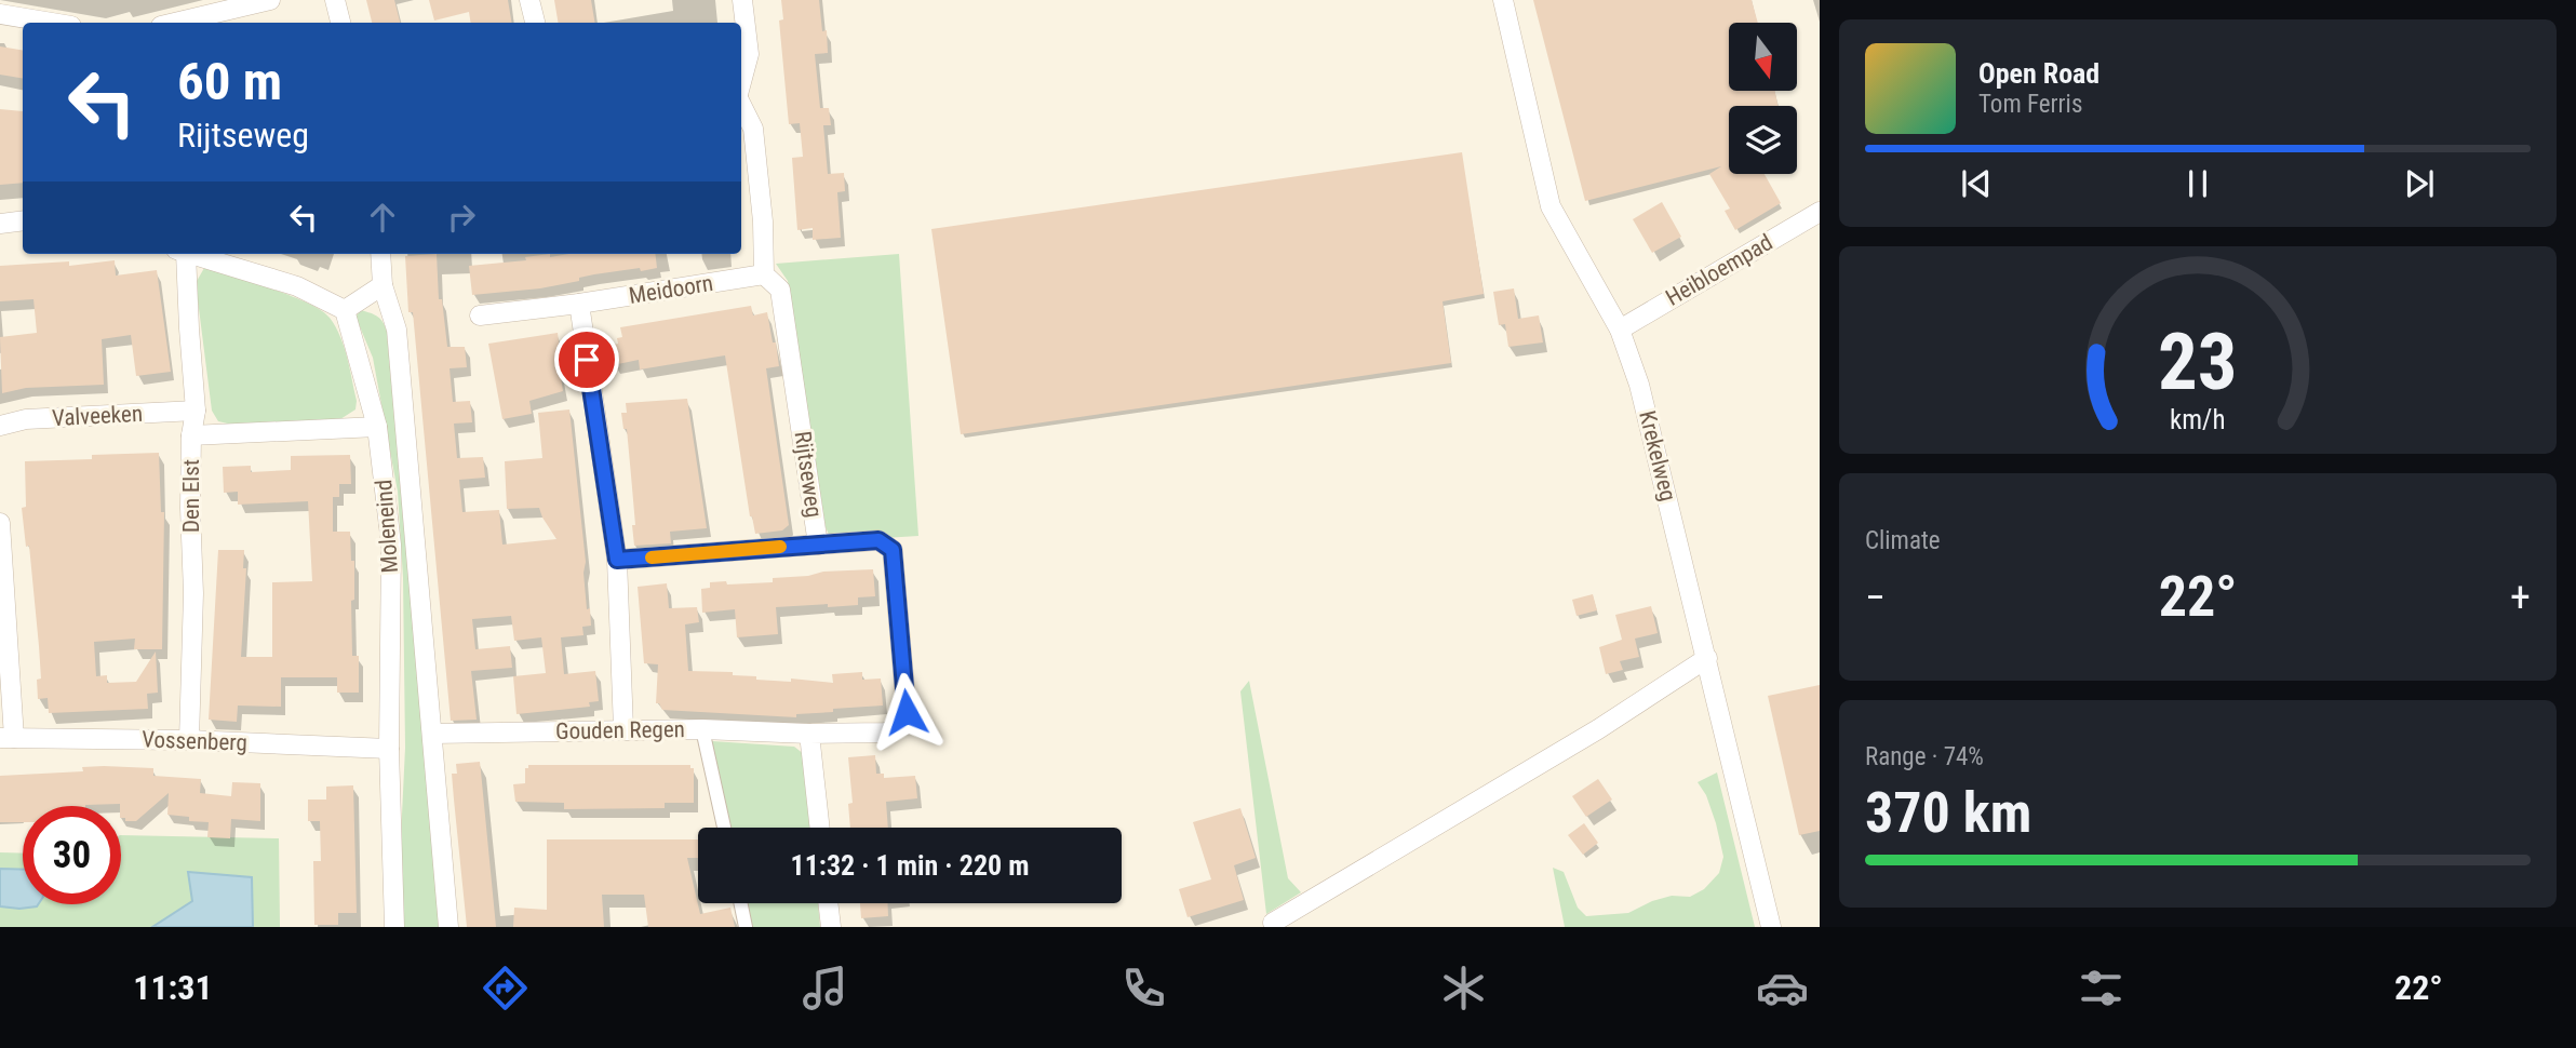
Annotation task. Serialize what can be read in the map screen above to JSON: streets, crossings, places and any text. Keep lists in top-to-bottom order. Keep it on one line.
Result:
{"streets":{"street":["Heibloempad","Meidoorn","Valveeken","Krekelweg","Rijtseweg","Den Elst","Moleneind","Gouden Regen","Vossenberg"]},"crossings":[["Heibloempad","Krekelweg"],["Meidoorn","Rijtseweg"],["Valveeken","Den Elst"],["Rijtseweg","Gouden Regen"],["Den Elst","Vossenberg"],["Moleneind","Gouden Regen"],["Moleneind","Vossenberg"]],"north":"bottom","page":{"turn":["60 m","Rijtseweg"],"song":["Open Road","Tom Ferris"],"tile":["Climate",["Range · 74%","370 km"]],"heat":["−","22°","+"],"limit":"30","trip":"11:32 · 1 min · 220 m","tabs":["11:31","22°"],"gauge":["23","km/h"]}}
